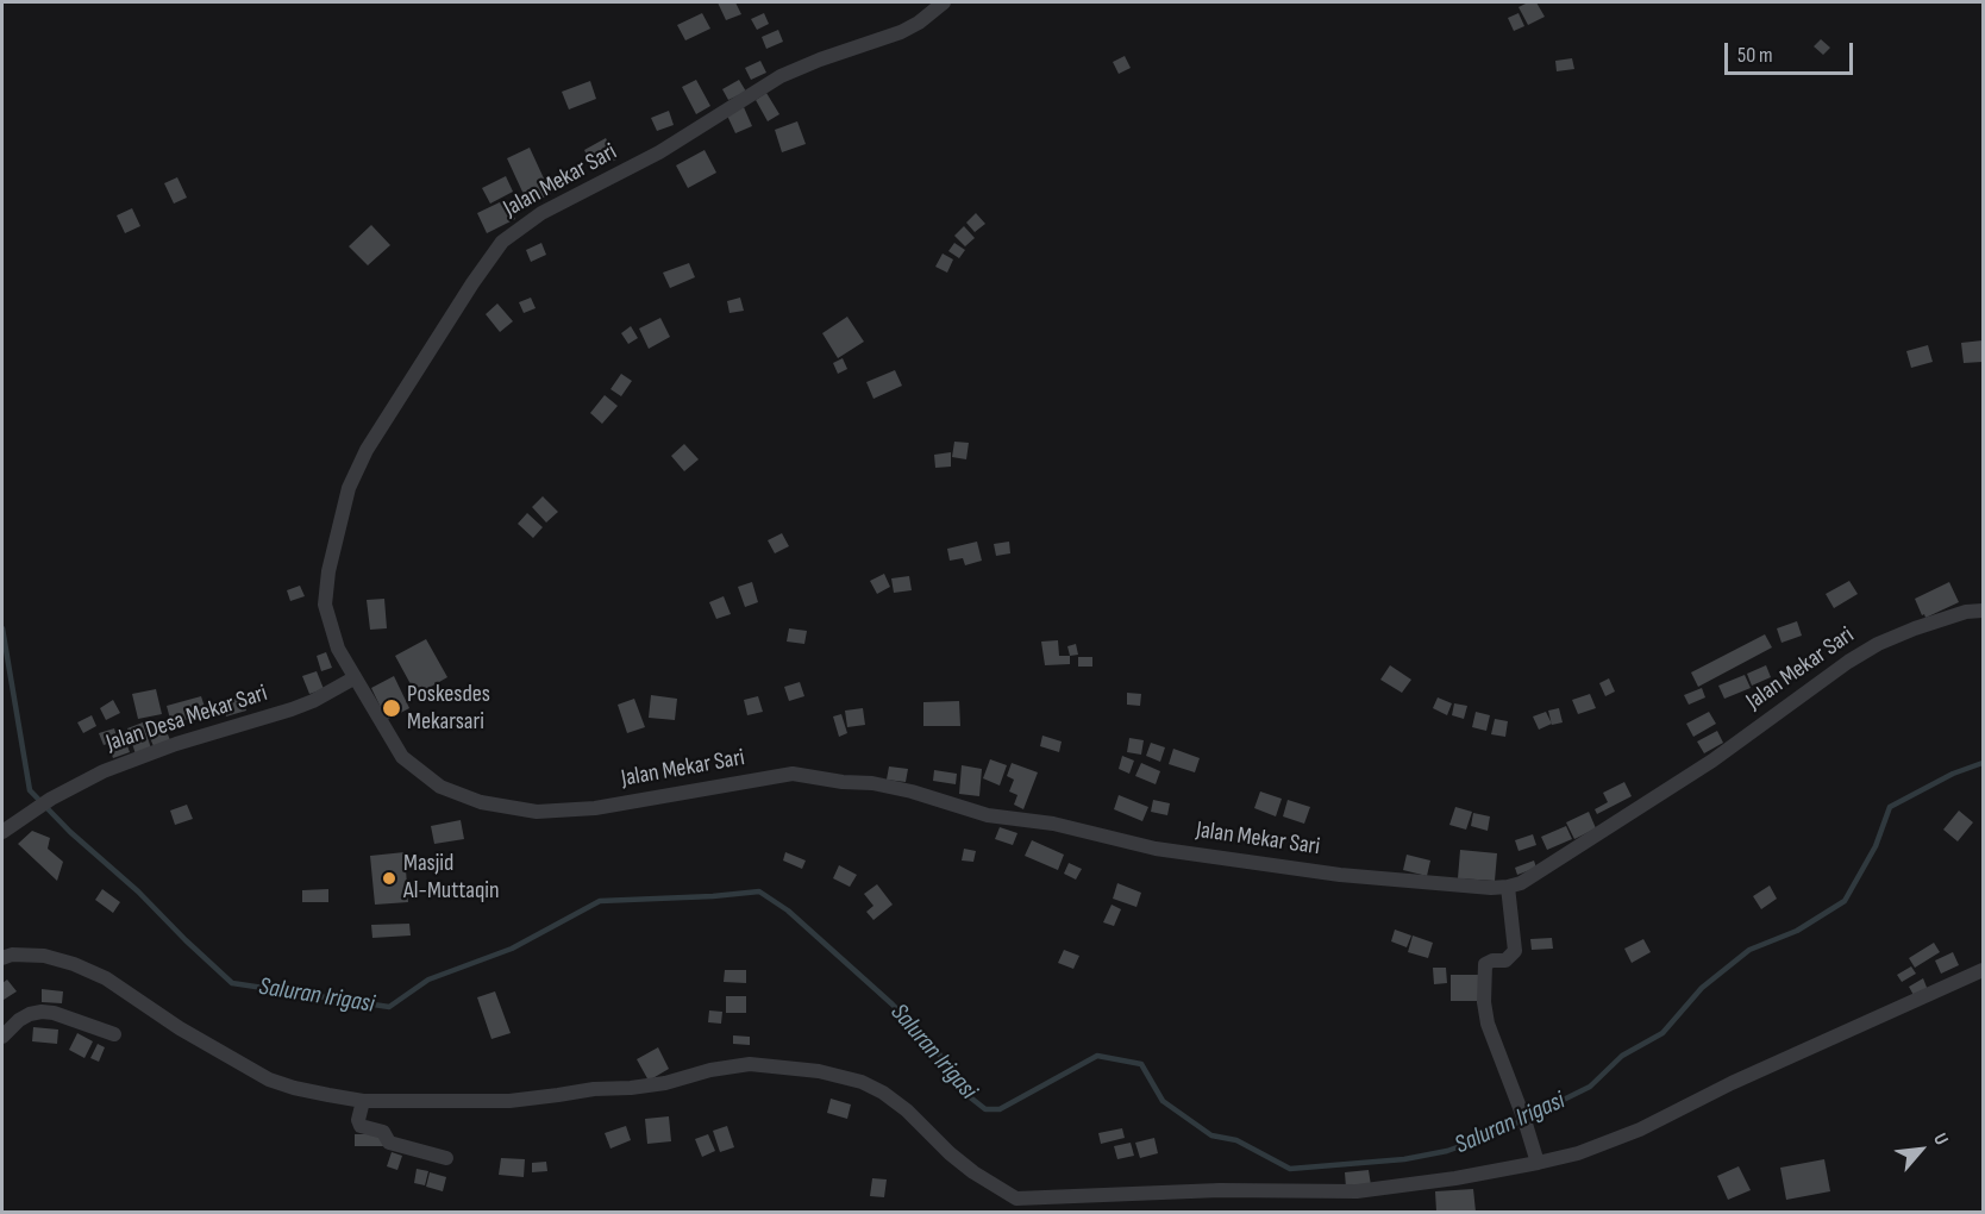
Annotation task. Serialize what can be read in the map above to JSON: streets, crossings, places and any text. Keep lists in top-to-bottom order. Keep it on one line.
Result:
{"streets":{"street":["Jalan Mekar Sari","Jalan Desa Mekar Sari"]},"crossings":[["Jalan Mekar Sari","Jalan Desa Mekar Sari"]],"water":["Saluran Irigasi"],"places":["Poskesdes Mekarsari","Masjid Al-Muttaqin"],"scale_bar":"50 m","north":"top right"}
